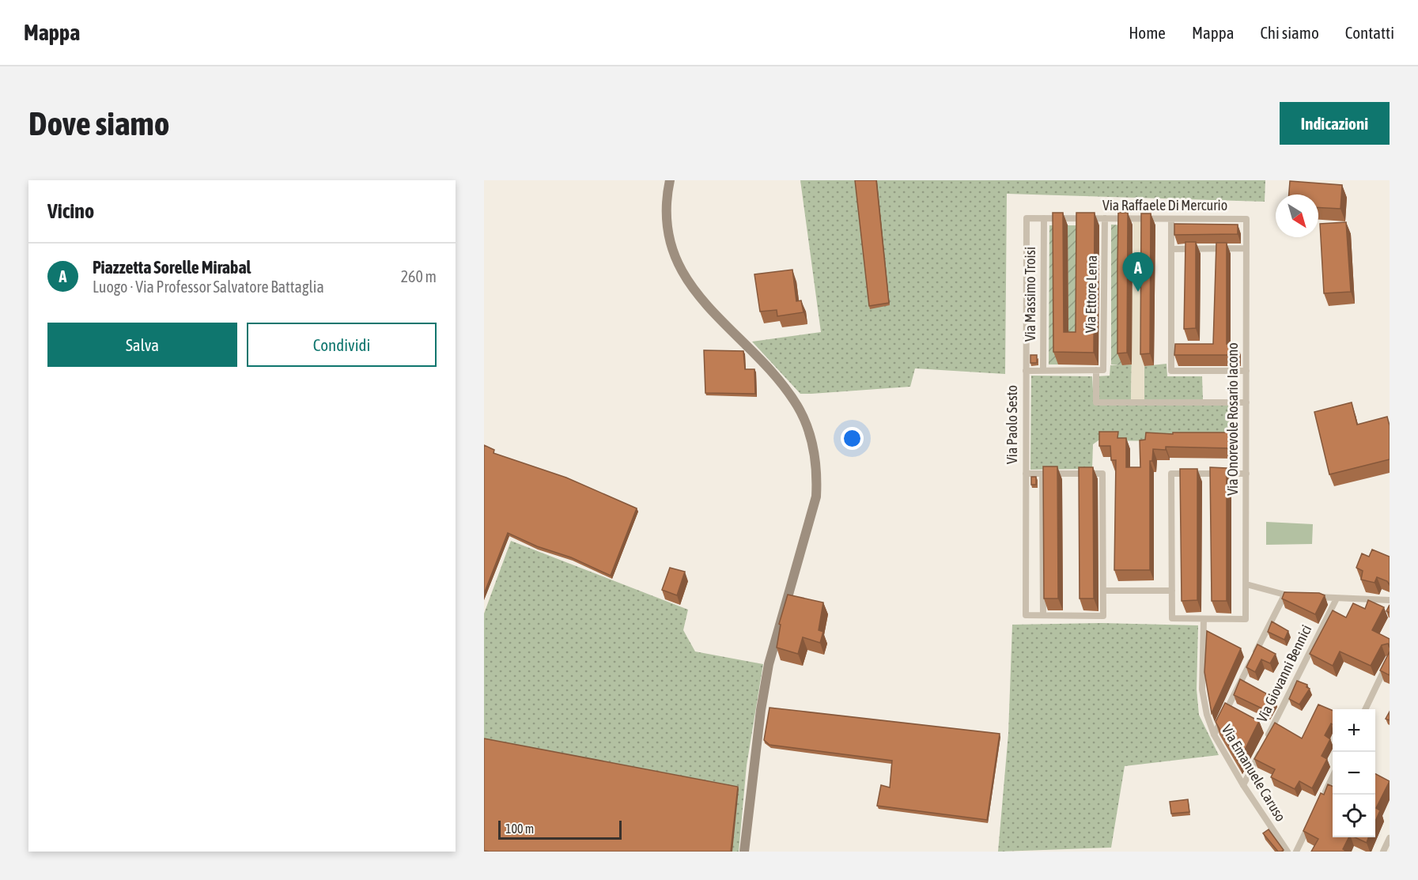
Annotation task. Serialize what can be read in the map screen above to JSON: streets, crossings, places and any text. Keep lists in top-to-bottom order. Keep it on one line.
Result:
{"streets":{"street":["Via Raffaele Di Mercurio","Via Massimo Troisi","Via Ettore Lena","Via Onorevole Rosario Iacono","Via Paolo Sesto","Via Giovanni Bennici","Via Emanuele Caruso"]},"crossings":[["Via Raffaele Di Mercurio","Via Massimo Troisi"],["Via Raffaele Di Mercurio","Via Ettore Lena"],["Via Raffaele Di Mercurio","Via Onorevole Rosario Iacono"],["Via Raffaele Di Mercurio","Via Paolo Sesto"],["Via Onorevole Rosario Iacono","Via Emanuele Caruso"],["Via Giovanni Bennici","Via Emanuele Caruso"]],"scale_bar":"100 m","north":"bottom right","page":{"header":"Mappa","nav":["Home","Mappa","Chi siamo","Contatti"],"buttons":["Indicazioni",["Salva","Condividi"]],"title":"Dove siamo","heading":"Vicino","list":[{"mark":"A","name":"Piazzetta Sorelle Mirabal","note":"Luogo · Via Professor Salvatore Battaglia","value":"260 m"}],"pins":"A","map_buttons":["+","−"],"scale":"100 m"}}
